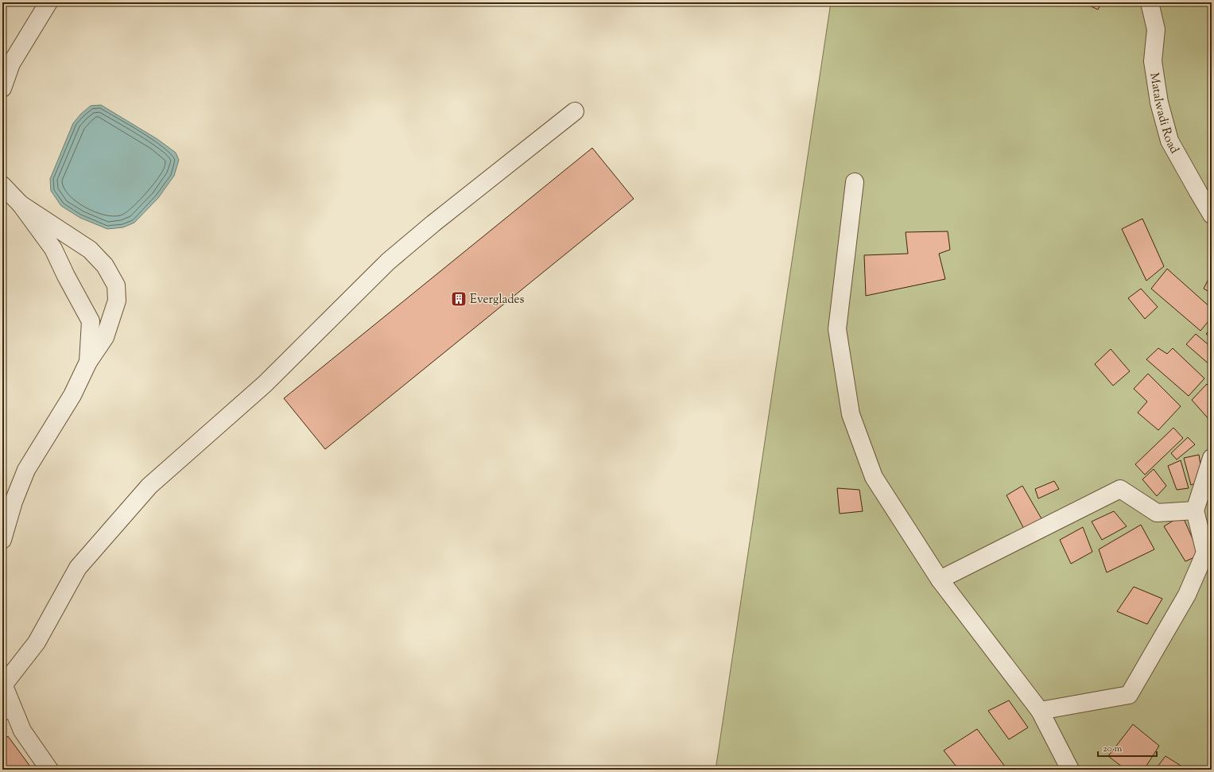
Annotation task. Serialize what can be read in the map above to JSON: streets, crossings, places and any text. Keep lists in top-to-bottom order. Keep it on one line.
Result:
{"streets":{"street":["Matalwadi Road"]},"places":{"building":["Everglades"]},"scale_bar":"20 m"}
